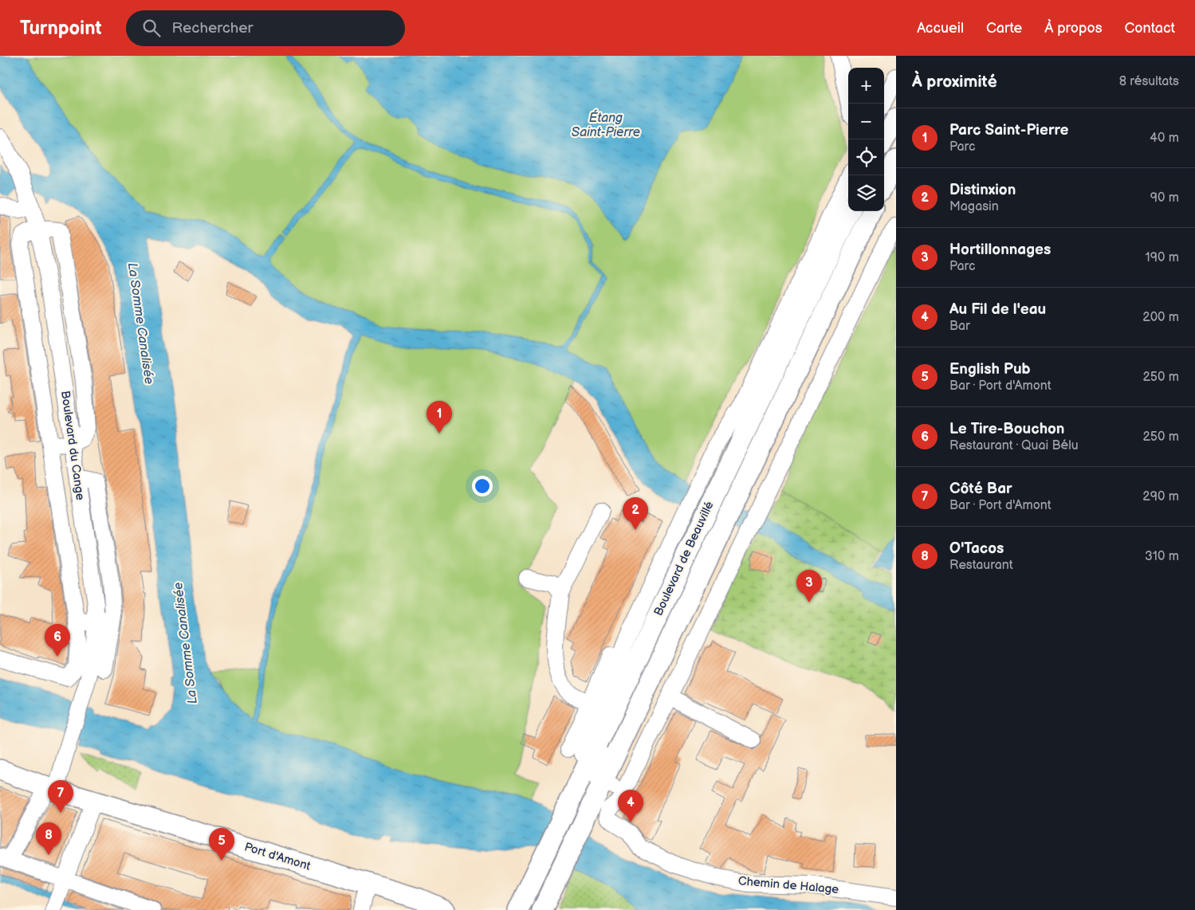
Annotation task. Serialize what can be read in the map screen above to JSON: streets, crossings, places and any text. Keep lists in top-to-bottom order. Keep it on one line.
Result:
{"streets":{"main road":["Boulevard de Beauvillé","Port d'Amont"],"street":["Boulevard du Cange","Chemin de Halage"]},"crossings":[["Boulevard du Cange","Port d'Amont"],["Boulevard de Beauvillé","Chemin de Halage"]],"water":["Étang Saint-Pierre","La Somme Canalisée"],"page":{"header":"Turnpoint","search":"Rechercher","nav":["Accueil","Carte","À propos","Contact"],"heading":["À proximité","8 résultats"],"map_buttons":["+","−"],"list":[{"mark":"1","name":"Parc Saint-Pierre","note":"Parc","value":"40 m"},{"mark":"2","name":"Distinxion","note":"Magasin","value":"90 m"},{"mark":"3","name":"Hortillonnages","note":"Parc","value":"190 m"},{"mark":"4","name":"Au Fil de l'eau","note":"Bar","value":"200 m"},{"mark":"5","name":"English Pub","note":"Bar · Port d'Amont","value":"250 m"},{"mark":"6","name":"Le Tire-Bouchon","note":"Restaurant · Quai Bélu","value":"250 m"},{"mark":"7","name":"Côté Bar","note":"Bar · Port d'Amont","value":"290 m"},{"mark":"8","name":"O'Tacos","note":"Restaurant","value":"310 m"}],"pins":["1","2","3","6","7","4","8","5"]}}
